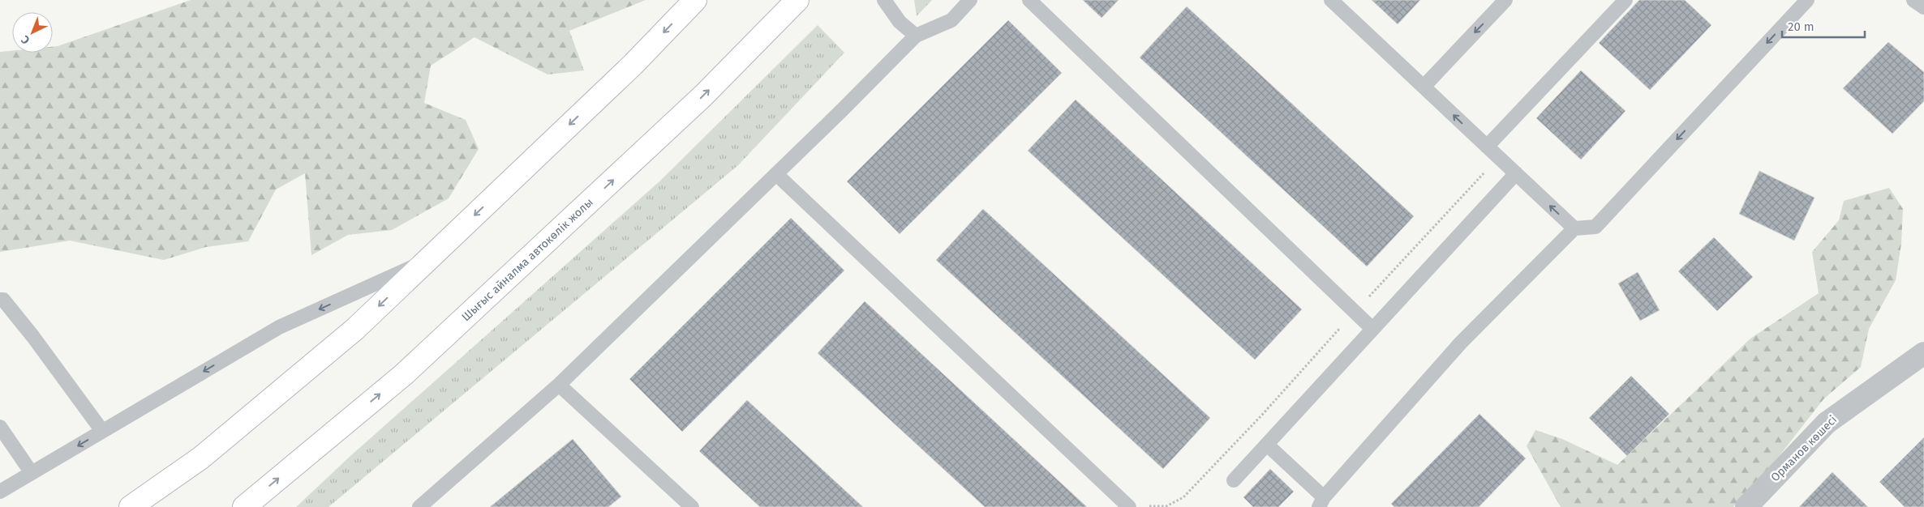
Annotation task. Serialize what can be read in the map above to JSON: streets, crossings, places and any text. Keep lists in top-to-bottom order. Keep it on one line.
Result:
{"streets":{"main road":["Шығыс айналма автокөлік жолы"],"street":["Орманов көшесі"]},"scale_bar":"20 m","north":"bottom left"}
